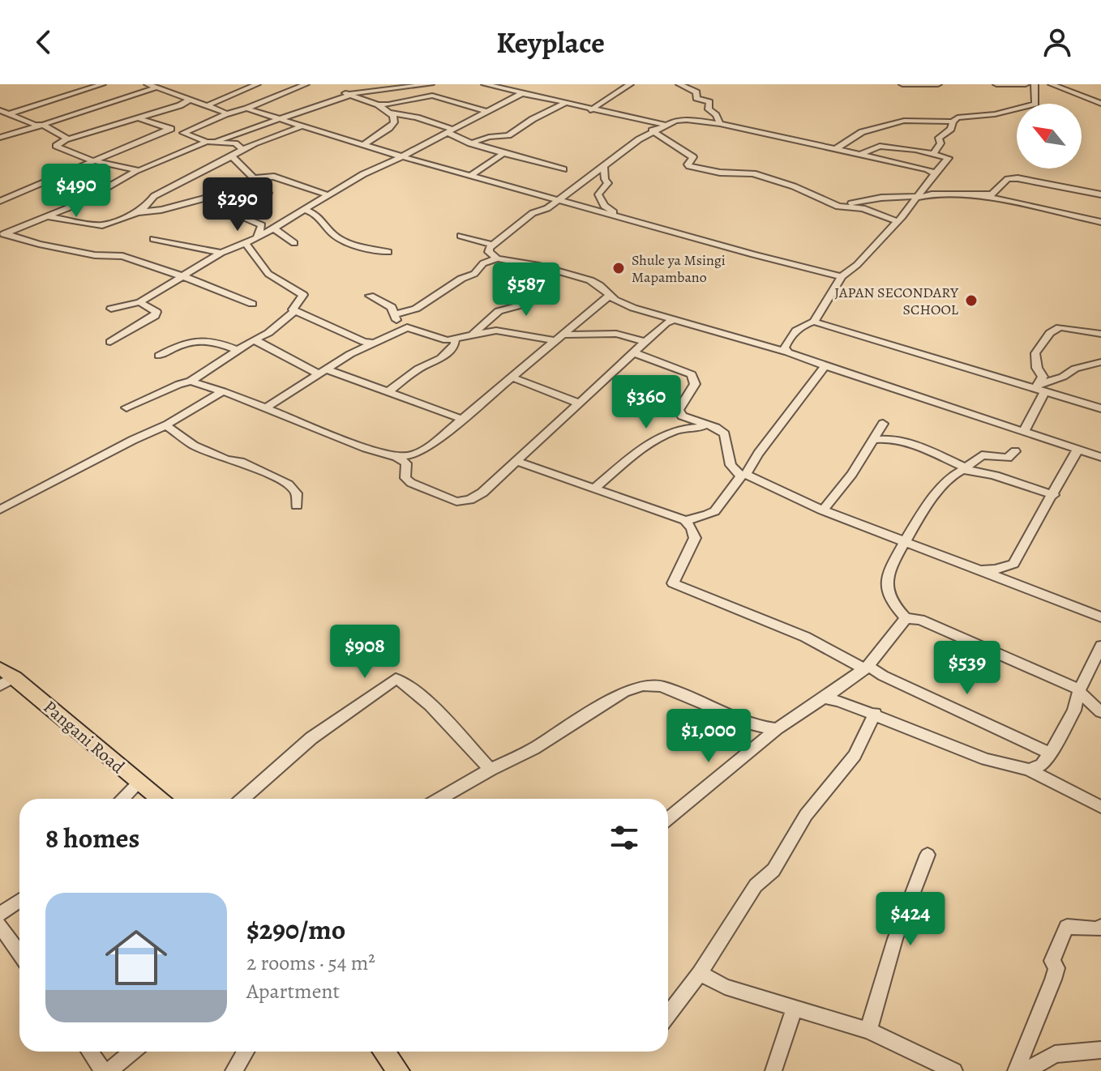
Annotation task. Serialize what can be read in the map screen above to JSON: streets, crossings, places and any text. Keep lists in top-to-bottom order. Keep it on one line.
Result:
{"streets":{"main road":["Pangani Road"]},"places":["Shule ya Msingi Mapambano","JAPAN SECONDARY SCHOOL"],"north":"top left","page":{"header":"Keyplace","price":["$490","$290","$587","$360","$908","$539","$1,000","$424"],"heading":"8 homes","list":[{"name":"$290/mo","note":"2 rooms · 54 m² · Apartment"}]}}
